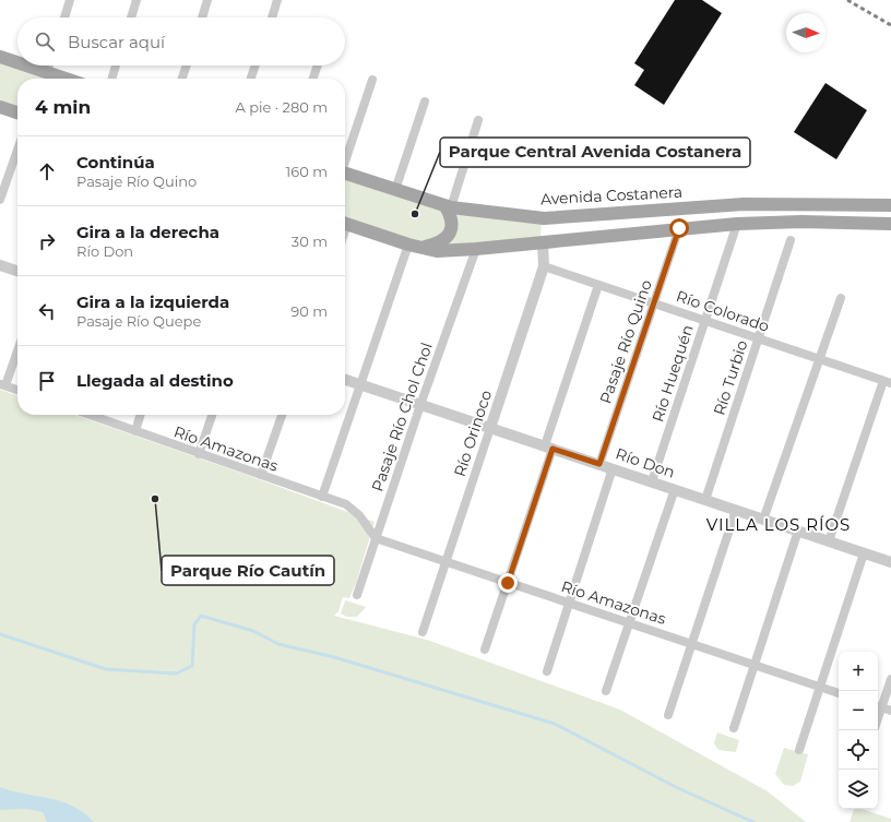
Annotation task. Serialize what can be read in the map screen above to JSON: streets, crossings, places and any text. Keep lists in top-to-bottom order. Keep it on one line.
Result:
{"streets":{"main road":["Avenida Costanera"],"street":["Río Colorado","Pasaje Río Quino","Río Huequén","Río Turbio","Pasaje Río Chol Chol","Río Orinoco","Río Amazonas","Río Don"]},"crossings":[["Río Colorado","Pasaje Río Quino"],["Río Colorado","Río Huequén"],["Río Colorado","Río Turbio"],["Río Colorado","Río Orinoco"],["Pasaje Río Quino","Río Don"],["Río Huequén","Río Don"],["Río Turbio","Río Don"],["Pasaje Río Chol Chol","Río Amazonas"],["Pasaje Río Chol Chol","Río Don"],["Río Orinoco","Río Amazonas"],["Río Orinoco","Río Don"]],"districts":["VILLA LOS RÍOS"],"places":["Parque Central Avenida Costanera","Parque Río Cautín"],"north":"right","page":{"search":"Buscar aquí","heading":["4 min","A pie · 280 m"],"list":[["Continúa","Pasaje Río Quino","160 m"],["Gira a la derecha","Río Don","30 m"],["Gira a la izquierda","Pasaje Río Quepe","90 m"],"Llegada al destino"],"map_buttons":["+","−"]}}
